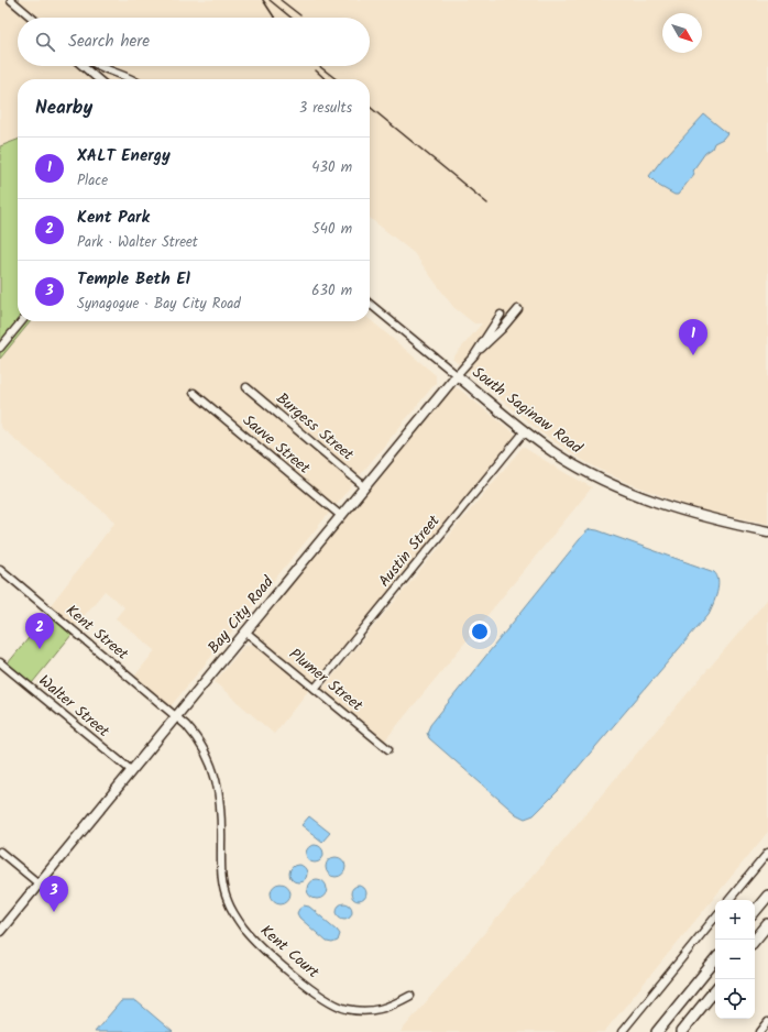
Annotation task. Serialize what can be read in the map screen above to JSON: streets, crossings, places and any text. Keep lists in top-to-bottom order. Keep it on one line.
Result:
{"streets":{"main road":["South Saginaw Road","Bay City Road"],"street":["Burgess Street","Sauve Street","Austin Street","Kent Street","Plumer Street","Walter Street","Kent Court"]},"crossings":[["South Saginaw Road","Austin Street"],["South Saginaw Road","Bay City Road"],["Burgess Street","Bay City Road"],["Sauve Street","Bay City Road"],["Austin Street","Plumer Street"],["Bay City Road","Kent Street"],["Bay City Road","Plumer Street"],["Bay City Road","Walter Street"],["Bay City Road","Kent Court"],["Kent Street","Kent Court"]],"north":"bottom right","page":{"search":"Search here","heading":["Nearby","3 results"],"list":[{"mark":"1","name":"XALT Energy","note":"Place","value":"430 m"},{"mark":"2","name":"Kent Park","note":"Park · Walter Street","value":"540 m"},{"mark":"3","name":"Temple Beth El","note":"Synagogue · Bay City Road","value":"630 m"}],"pins":["1","2","3"],"map_buttons":["+","−"]}}
